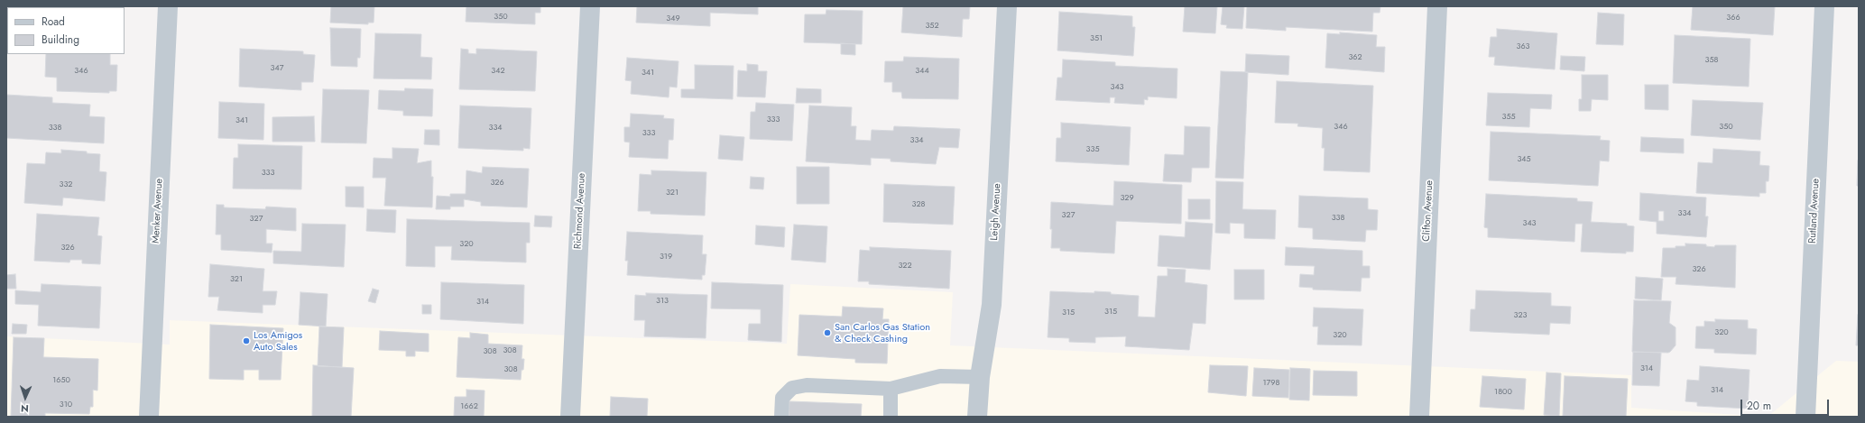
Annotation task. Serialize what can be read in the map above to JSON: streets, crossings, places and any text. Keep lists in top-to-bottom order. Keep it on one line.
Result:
{"streets":{"street":["Menker Avenue","Richmond Avenue","Clifton Avenue","Rutland Avenue","Leigh Avenue"]},"places":["San Carlos Gas Station & Check Cashing","Los Amigos Auto Sales"],"house_numbers":["350","366","349","352","351","363","362","358","347","346","342","344","341","343","355","333","341","346","350","338","334","333","334","335","345","333","326","332","321","329","328","334","327","338","327","343","320","326","319","322","326","321","313","314","315","315","323","320","320","308","308","314","308","1650","1798","314","1800","310","1662"],"legend":["Road","Building"],"scale_bar":"20 m","north":"bottom"}
